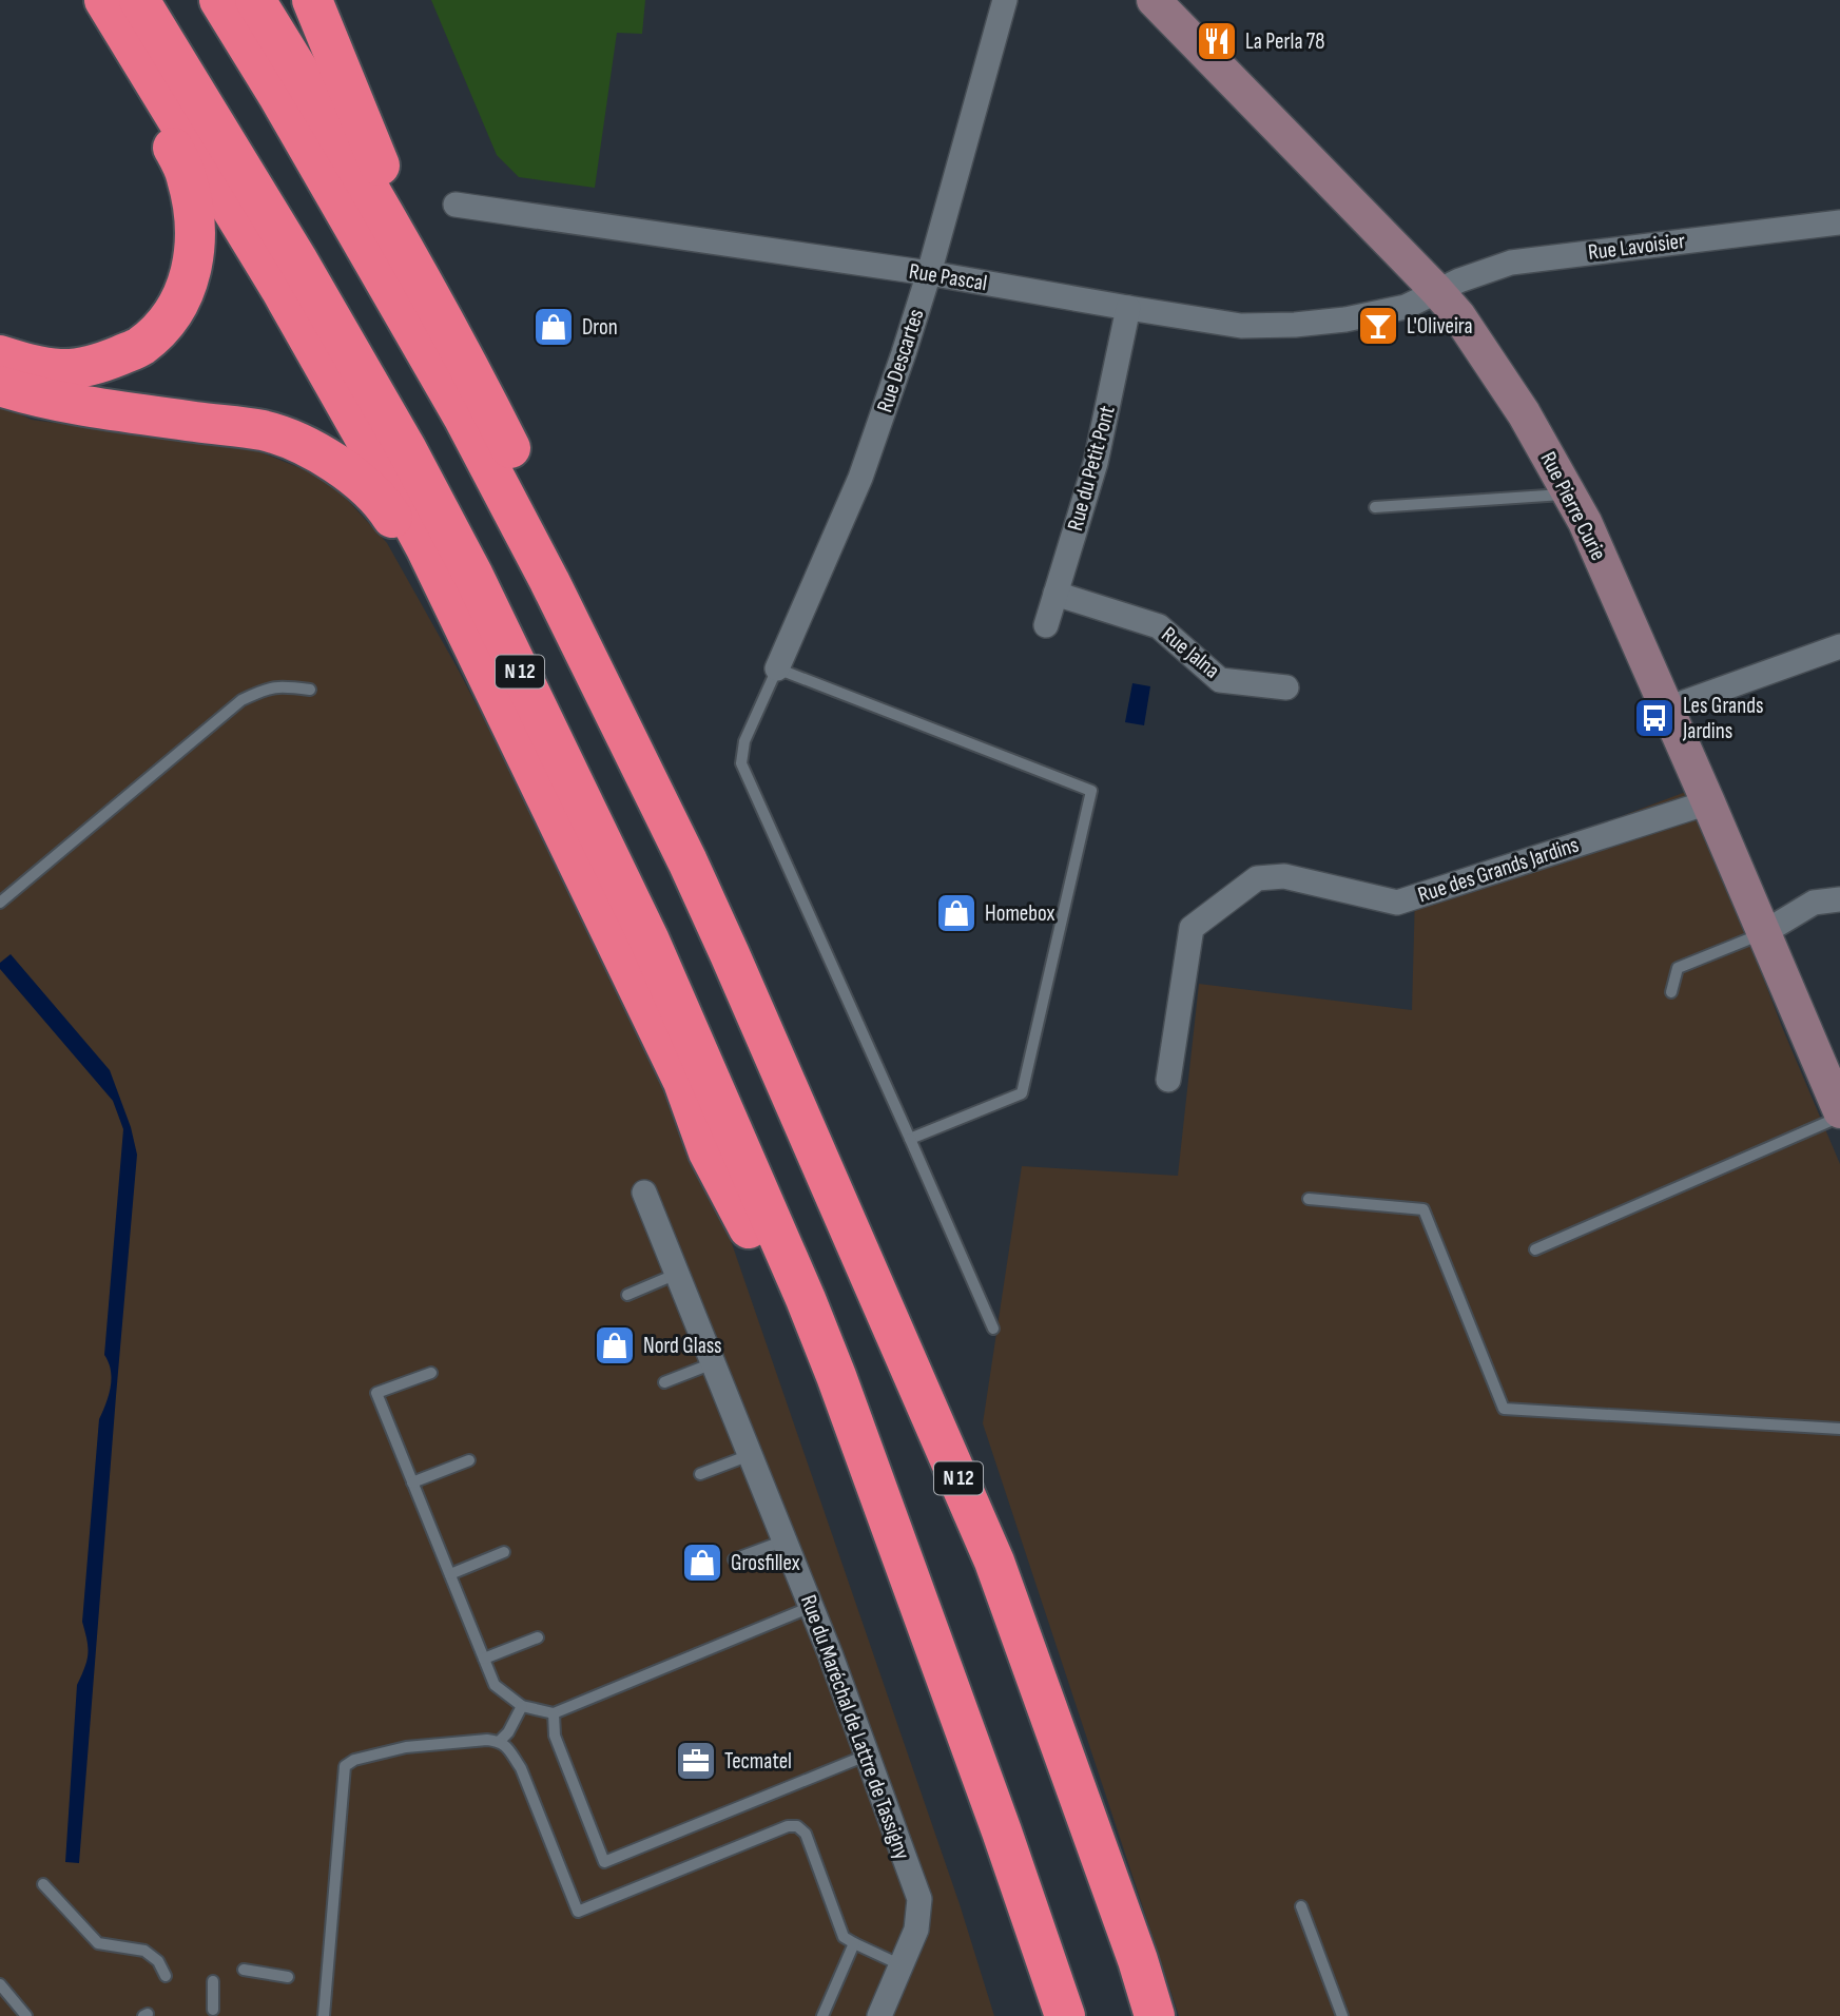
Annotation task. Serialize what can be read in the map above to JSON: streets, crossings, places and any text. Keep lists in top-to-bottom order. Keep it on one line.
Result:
{"streets":{"highway":["N 12"],"street":["Rue Lavoisier","Rue Pascal","Rue Descartes","Rue du Petit Pont","Rue Pierre Curie","Rue Jalna","Rue des Grands Jardins","Rue du Maréchal de Lattre de Tassigny"]},"crossings":[["Rue Lavoisier","Rue Pascal"],["Rue Lavoisier","Rue Pierre Curie"],["Rue Pascal","Rue Descartes"],["Rue Pascal","Rue du Petit Pont"],["Rue Pascal","Rue Pierre Curie"],["Rue du Petit Pont","Rue Jalna"],["Rue Pierre Curie","Rue des Grands Jardins"]],"places":{"restaurant":["La Perla 78"],"bar":["L'Oliveira"],"shop":["Dron","Homebox","Nord Glass","Grosfillex"],"bus stop":["Les Grands Jardins"],"office":["Tecmatel"]}}
